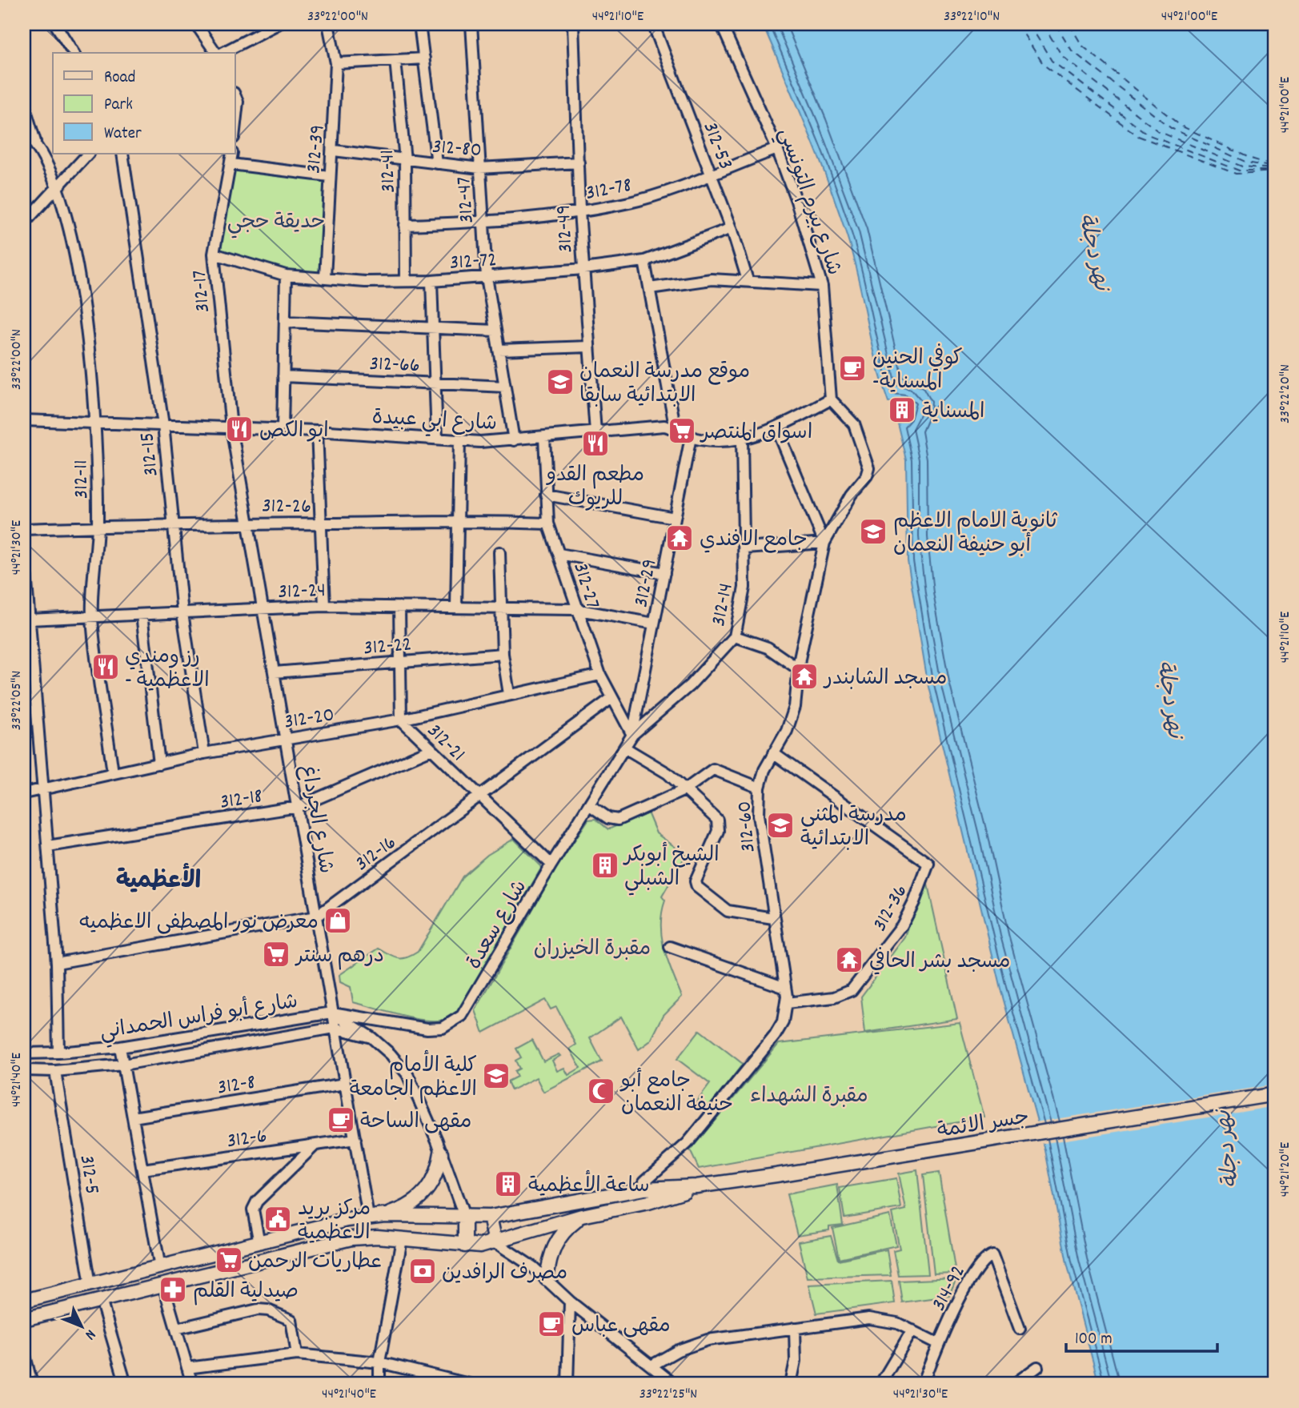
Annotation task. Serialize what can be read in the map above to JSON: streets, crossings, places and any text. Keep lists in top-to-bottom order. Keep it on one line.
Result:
{"streets":{"main road":["جسر الائمة"],"street":["312-53","312-80","312-39","312-41","312-78","312-47","شارع بيرم التونسي","312-49","312-72","312-17","312-66","شارع ابي عبيدة","312-15","312-11","312-26","312-29","312-27","312-24","312-14","312-22","312-20","312-21","312-18","شارع الجرداغ","312-60","312-16","312-36","شارع سعدة","شارع أبو فراس الحمداني","312-8","312-6","312-5","314-92"]},"crossings":[["312-53","312-78"],["312-53","312-72"],["312-80","312-39"],["312-80","312-41"],["312-80","312-47"],["312-80","312-49"],["312-39","312-72"],["312-41","312-78"],["312-41","312-72"],["312-78","312-47"],["312-78","شارع بيرم التونسي"],["312-78","312-49"],["312-47","312-72"],["312-47","312-66"],["312-47","شارع ابي عبيدة"],["شارع بيرم التونسي","شارع ابي عبيدة"],["شارع بيرم التونسي","312-60"],["312-49","312-72"],["312-49","شارع ابي عبيدة"],["312-72","312-17"],["312-17","شارع ابي عبيدة"],["312-17","شارع الجرداغ"],["شارع ابي عبيدة","312-15"],["شارع ابي عبيدة","312-11"],["شارع ابي عبيدة","312-29"],["شارع ابي عبيدة","312-27"],["شارع ابي عبيدة","312-14"],["شارع ابي عبيدة","شارع الجرداغ"],["شارع ابي عبيدة","312-60"],["312-15","312-26"],["312-15","312-24"],["312-15","312-20"],["312-11","312-26"],["312-11","312-24"],["312-11","312-20"],["312-26","312-27"],["312-26","شارع الجرداغ"],["312-29","312-27"],["312-29","312-24"],["312-29","312-14"],["312-29","شارع سعدة"],["312-27","312-24"],["312-27","312-14"],["312-27","312-20"],["312-27","312-16"],["312-27","شارع سعدة"],["312-24","312-21"],["312-24","شارع الجرداغ"],["312-14","شارع سعدة"],["312-22","312-21"],["312-22","شارع الجرداغ"],["312-20","312-21"],["312-20","شارع الجرداغ"],["312-21","312-18"],["312-21","312-16"],["312-21","شارع سعدة"],["312-18","شارع الجرداغ"],["شارع الجرداغ","312-16"],["شارع الجرداغ","شارع سعدة"],["شارع الجرداغ","شارع أبو فراس الحمداني"],["شارع الجرداغ","312-8"],["شارع الجرداغ","312-6"],["312-60","312-36"],["شارع سعدة","شارع أبو فراس الحمداني"],["شارع أبو فراس الحمداني","312-5"]],"districts":["الأعظمية"],"water":["نهر دجلة"],"parks":["حديقة حجي","مقبرة الخيزران","مقبرة الشهداء"],"places":{"cafe":["كوفي الحنين -المسناية","مقهى الساحة","مقهى عباس"],"school or university":["موقع مدرسة النعمان الابتدائية سابقا","ثانوية الامام الاعظم أبو حنيفة النعمان","مدرسة المثنى الابتدائية","كلية الأمام الاعظم الجامعة"],"building":["المسناية","الشيخ أبوبكر الشبلي","ساعة الأعظمية"],"restaurant":["ابو الكص","مطعم القدو للريوك","رز ومندي - الاعظمية"],"supermarket":["اسواق المنتصر","درهم سنتر","عطاريات الرحمن"],"temple":["جامع الافندي","مسجد الشابندر","مسجد بشر الحافي"],"shop":["معرض نور المصطفى الاعظميه"],"mosque":["جامع أبو حنيفة النعمان"],"public building":["مركز بريد الاعظمية"],"bank":["مصرف الرافدين"],"pharmacy":["صيدلية القلم"]},"legend":["Road","Park","Water"],"scale_bar":"100 m","north":"bottom right","coordinates":["33°22'00\"N","44°21'10\"E","33°22'10\"N","44°21'00\"E","33°22'20\"N","44°21'30\"E","33°22'05\"N","44°21'40\"E","44°21'20\"E","33°22'25\"N"]}
